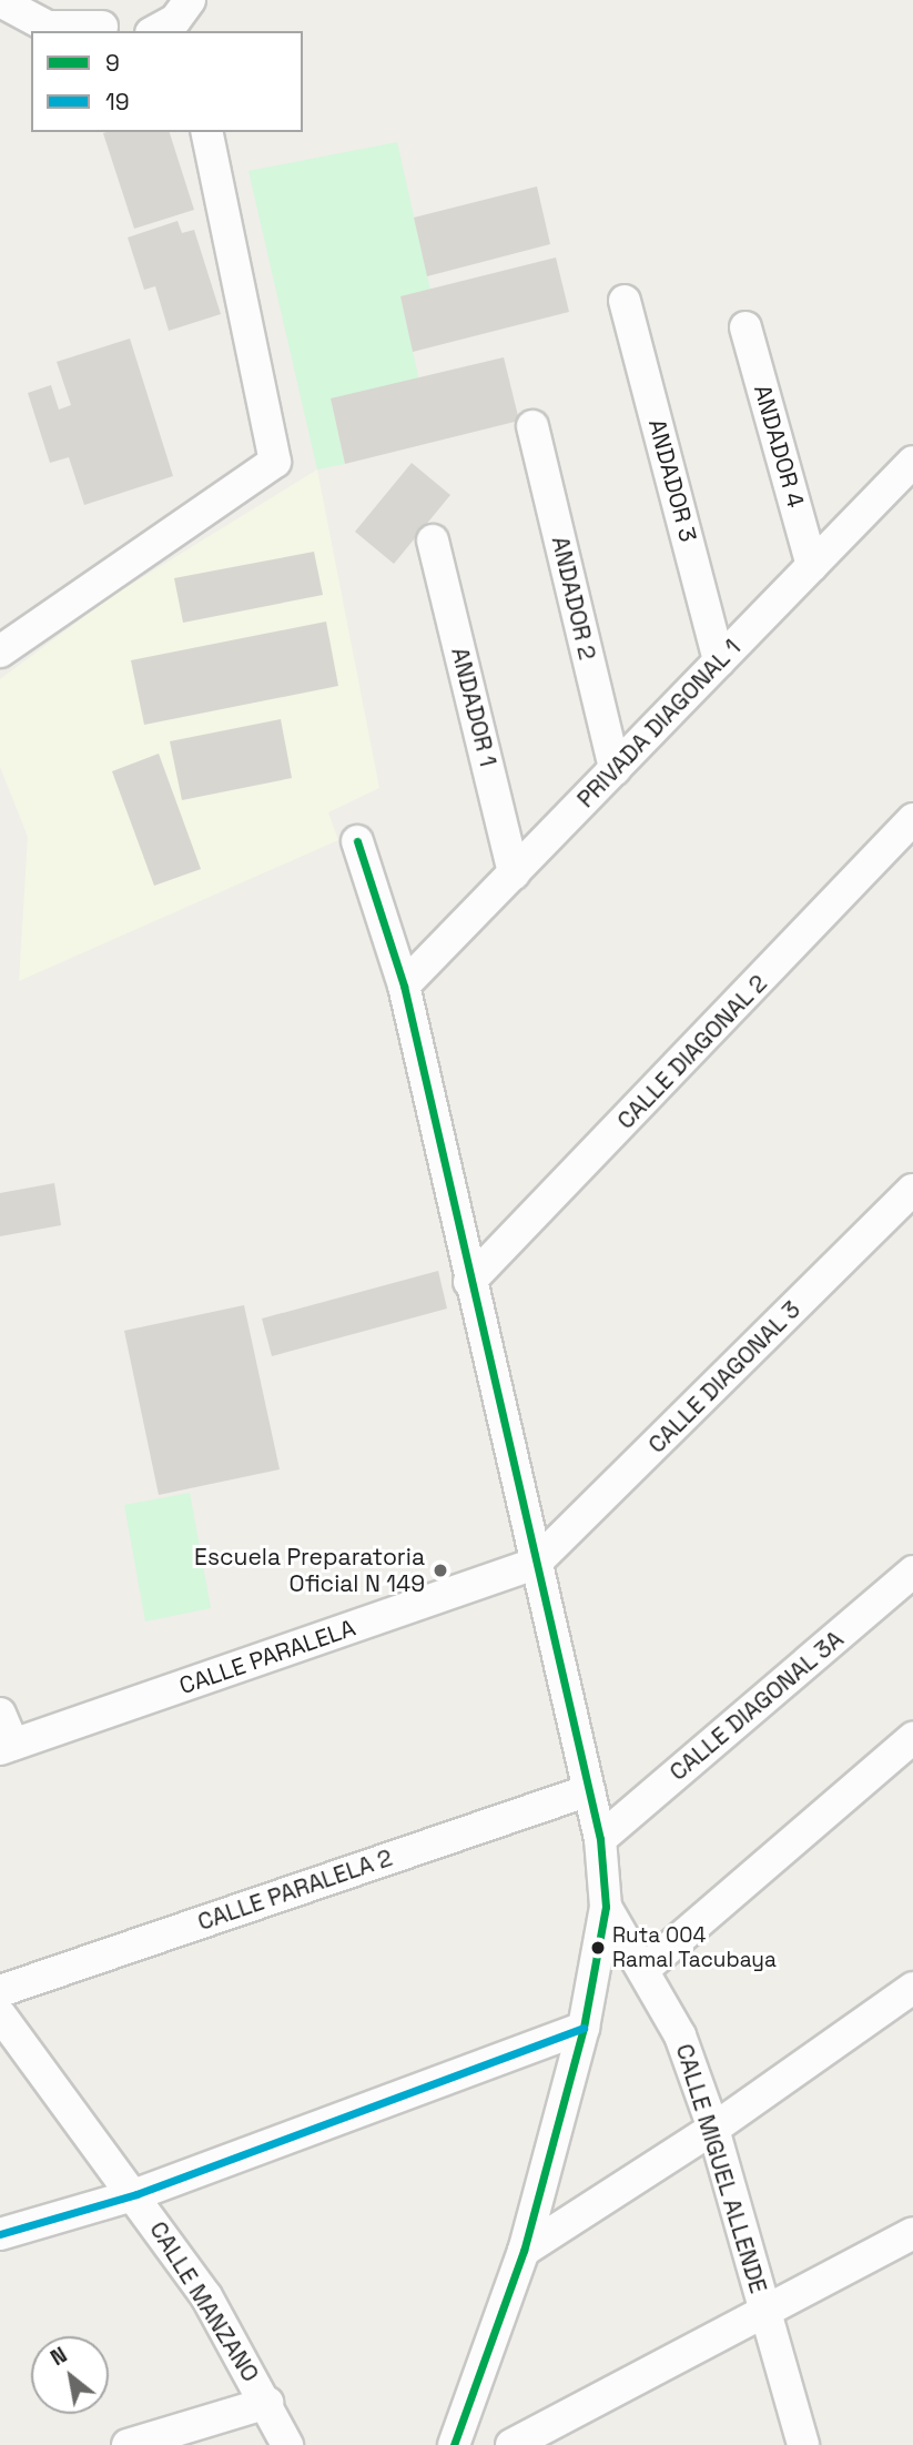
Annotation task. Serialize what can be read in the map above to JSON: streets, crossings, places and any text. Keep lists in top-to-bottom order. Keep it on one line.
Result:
{"streets":{"street":["ANDADOR 4","ANDADOR 3","ANDADOR 2","ANDADOR 1","PRIVADA DIAGONAL 1","CALLE DIAGONAL 2","CALLE DIAGONAL 3","CALLE PARALELA","CALLE DIAGONAL 3A","CALLE PARALELA 2","CALLE MIGUEL ALLENDE","CALLE MANZANO"]},"crossings":[["ANDADOR 4","PRIVADA DIAGONAL 1"],["ANDADOR 3","PRIVADA DIAGONAL 1"],["ANDADOR 2","PRIVADA DIAGONAL 1"],["ANDADOR 1","PRIVADA DIAGONAL 1"],["CALLE DIAGONAL 3","CALLE PARALELA"]],"places":["Escuela Preparatoria Oficial N 149","Ruta 004 Ramal Tacubaya"],"lines":["transit line 9","transit line 19"],"legend":["9","19"],"north":"top left"}
